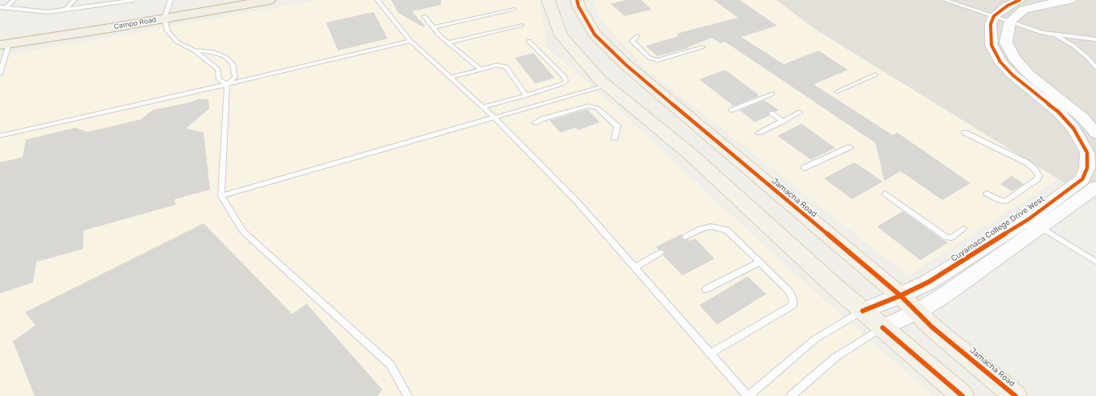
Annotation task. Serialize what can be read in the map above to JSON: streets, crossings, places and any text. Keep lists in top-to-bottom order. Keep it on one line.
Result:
{"streets":{"highway":["Campo Road"],"main road":["Jamacha Road"],"street":["Cuyamaca College Drive West"]},"crossings":[["Jamacha Road","Cuyamaca College Drive West"]]}
